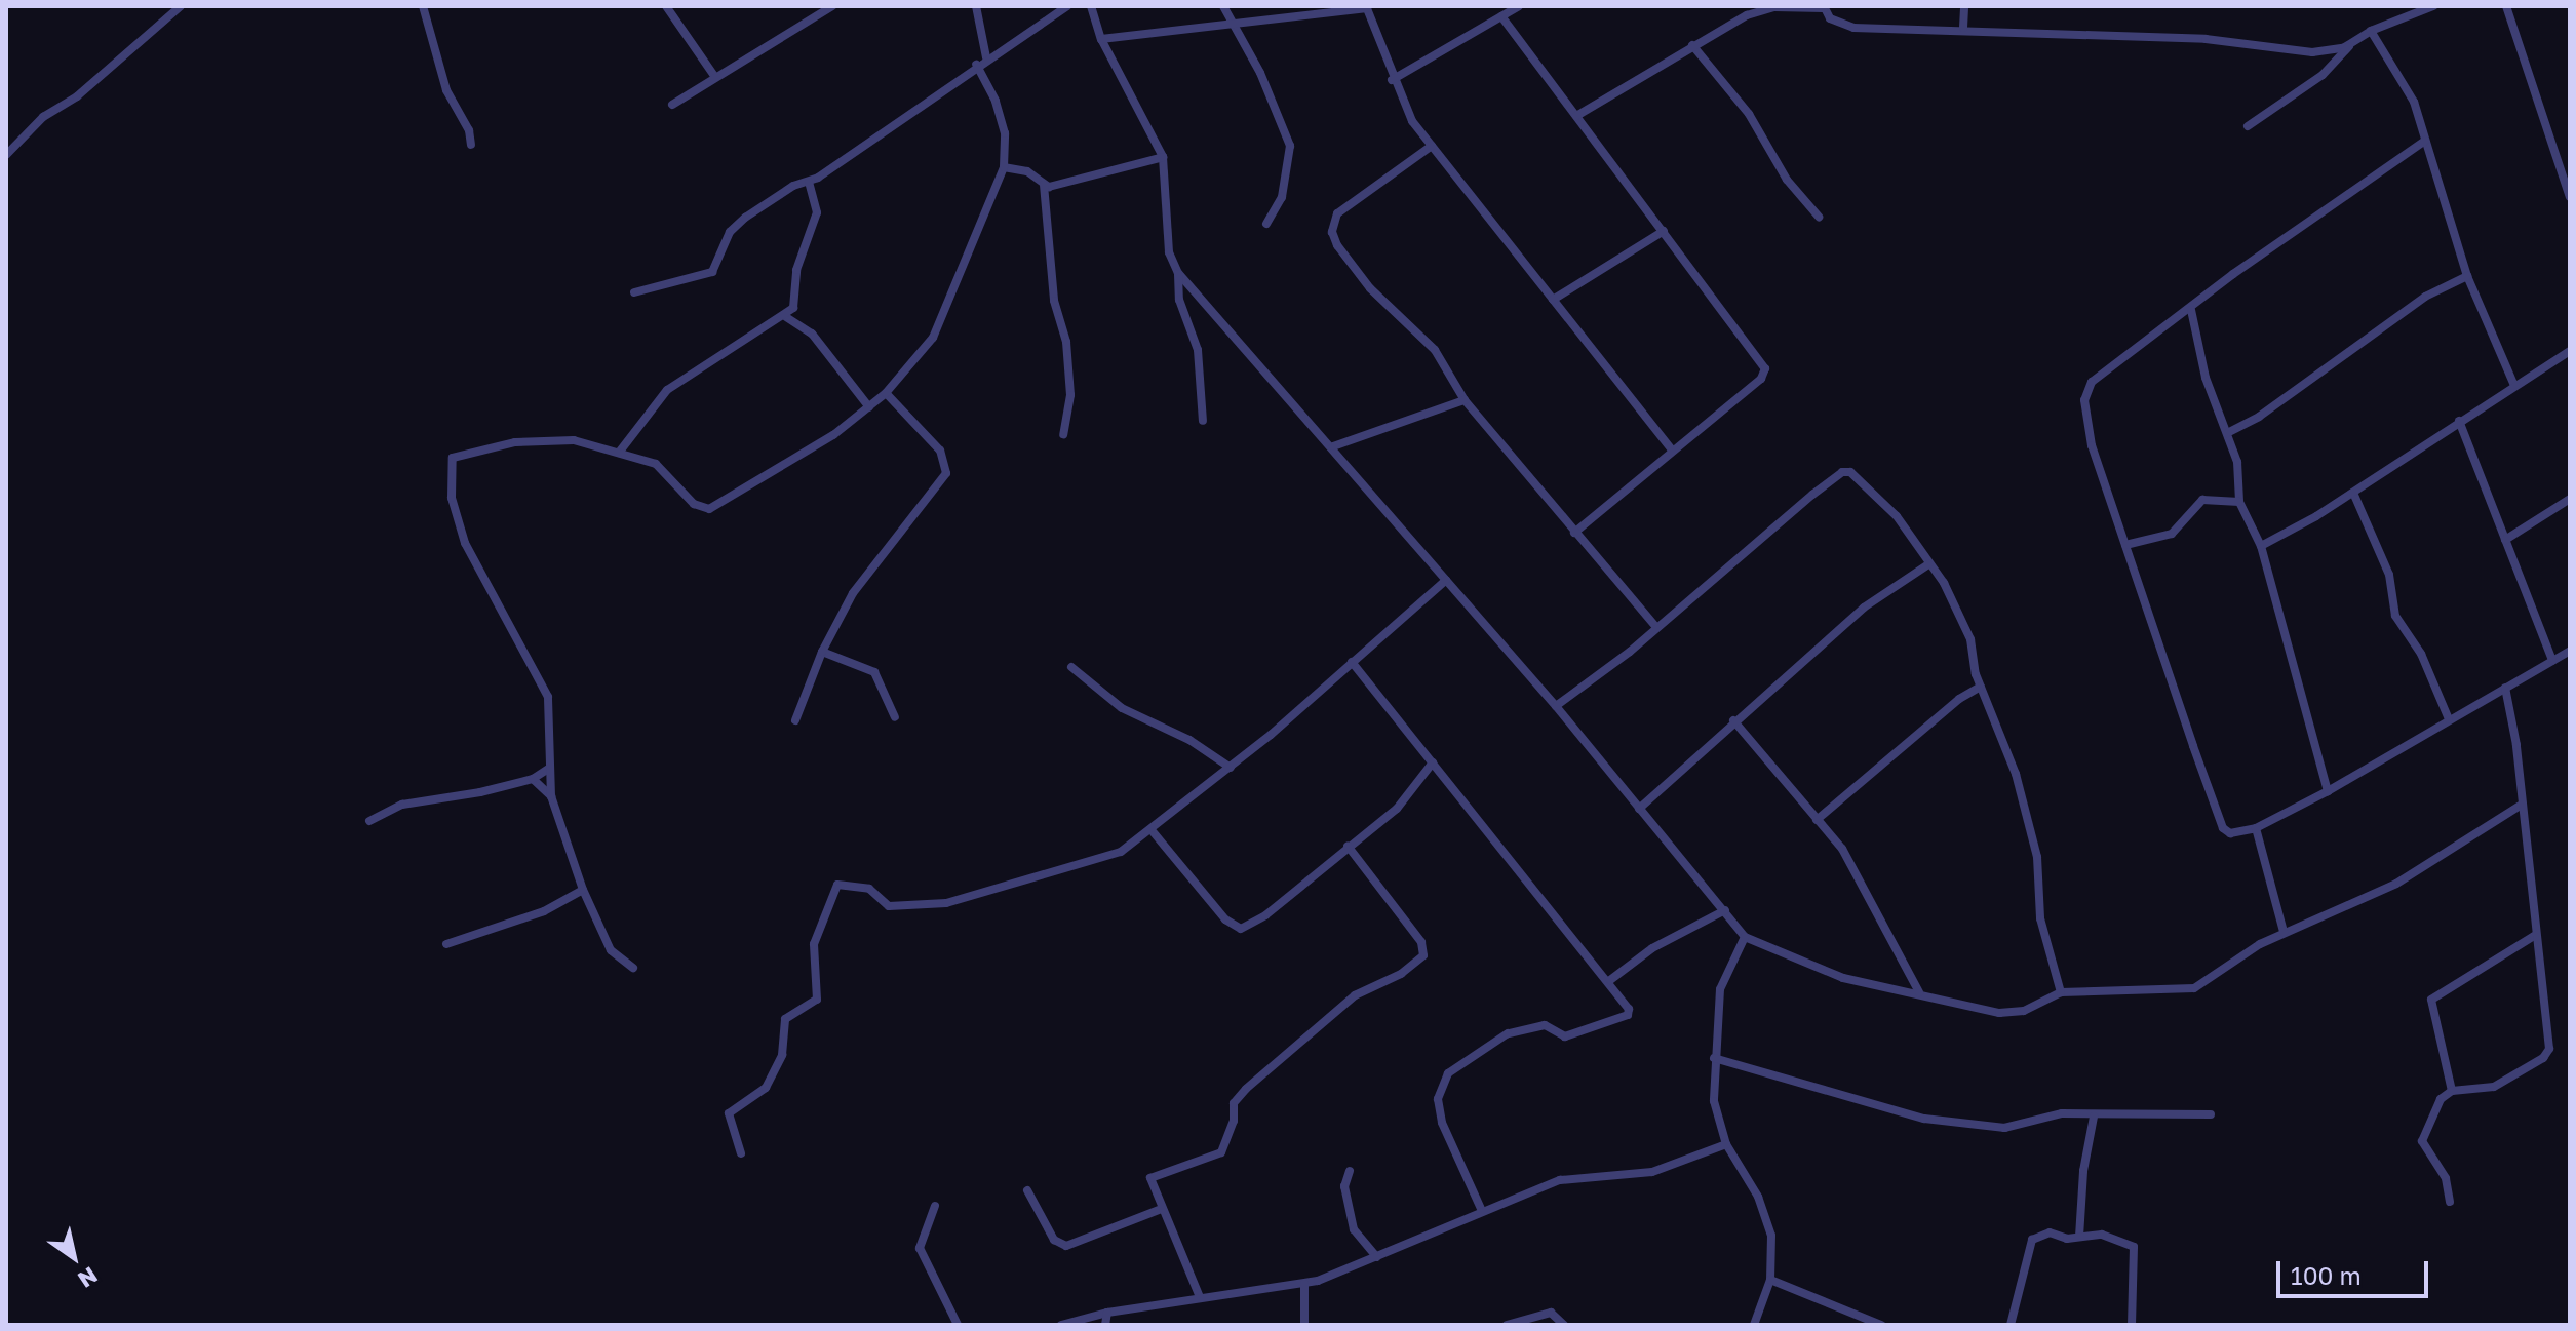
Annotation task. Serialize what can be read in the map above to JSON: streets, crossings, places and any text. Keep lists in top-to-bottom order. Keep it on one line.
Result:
{"scale_bar":"100 m","north":"bottom right"}
